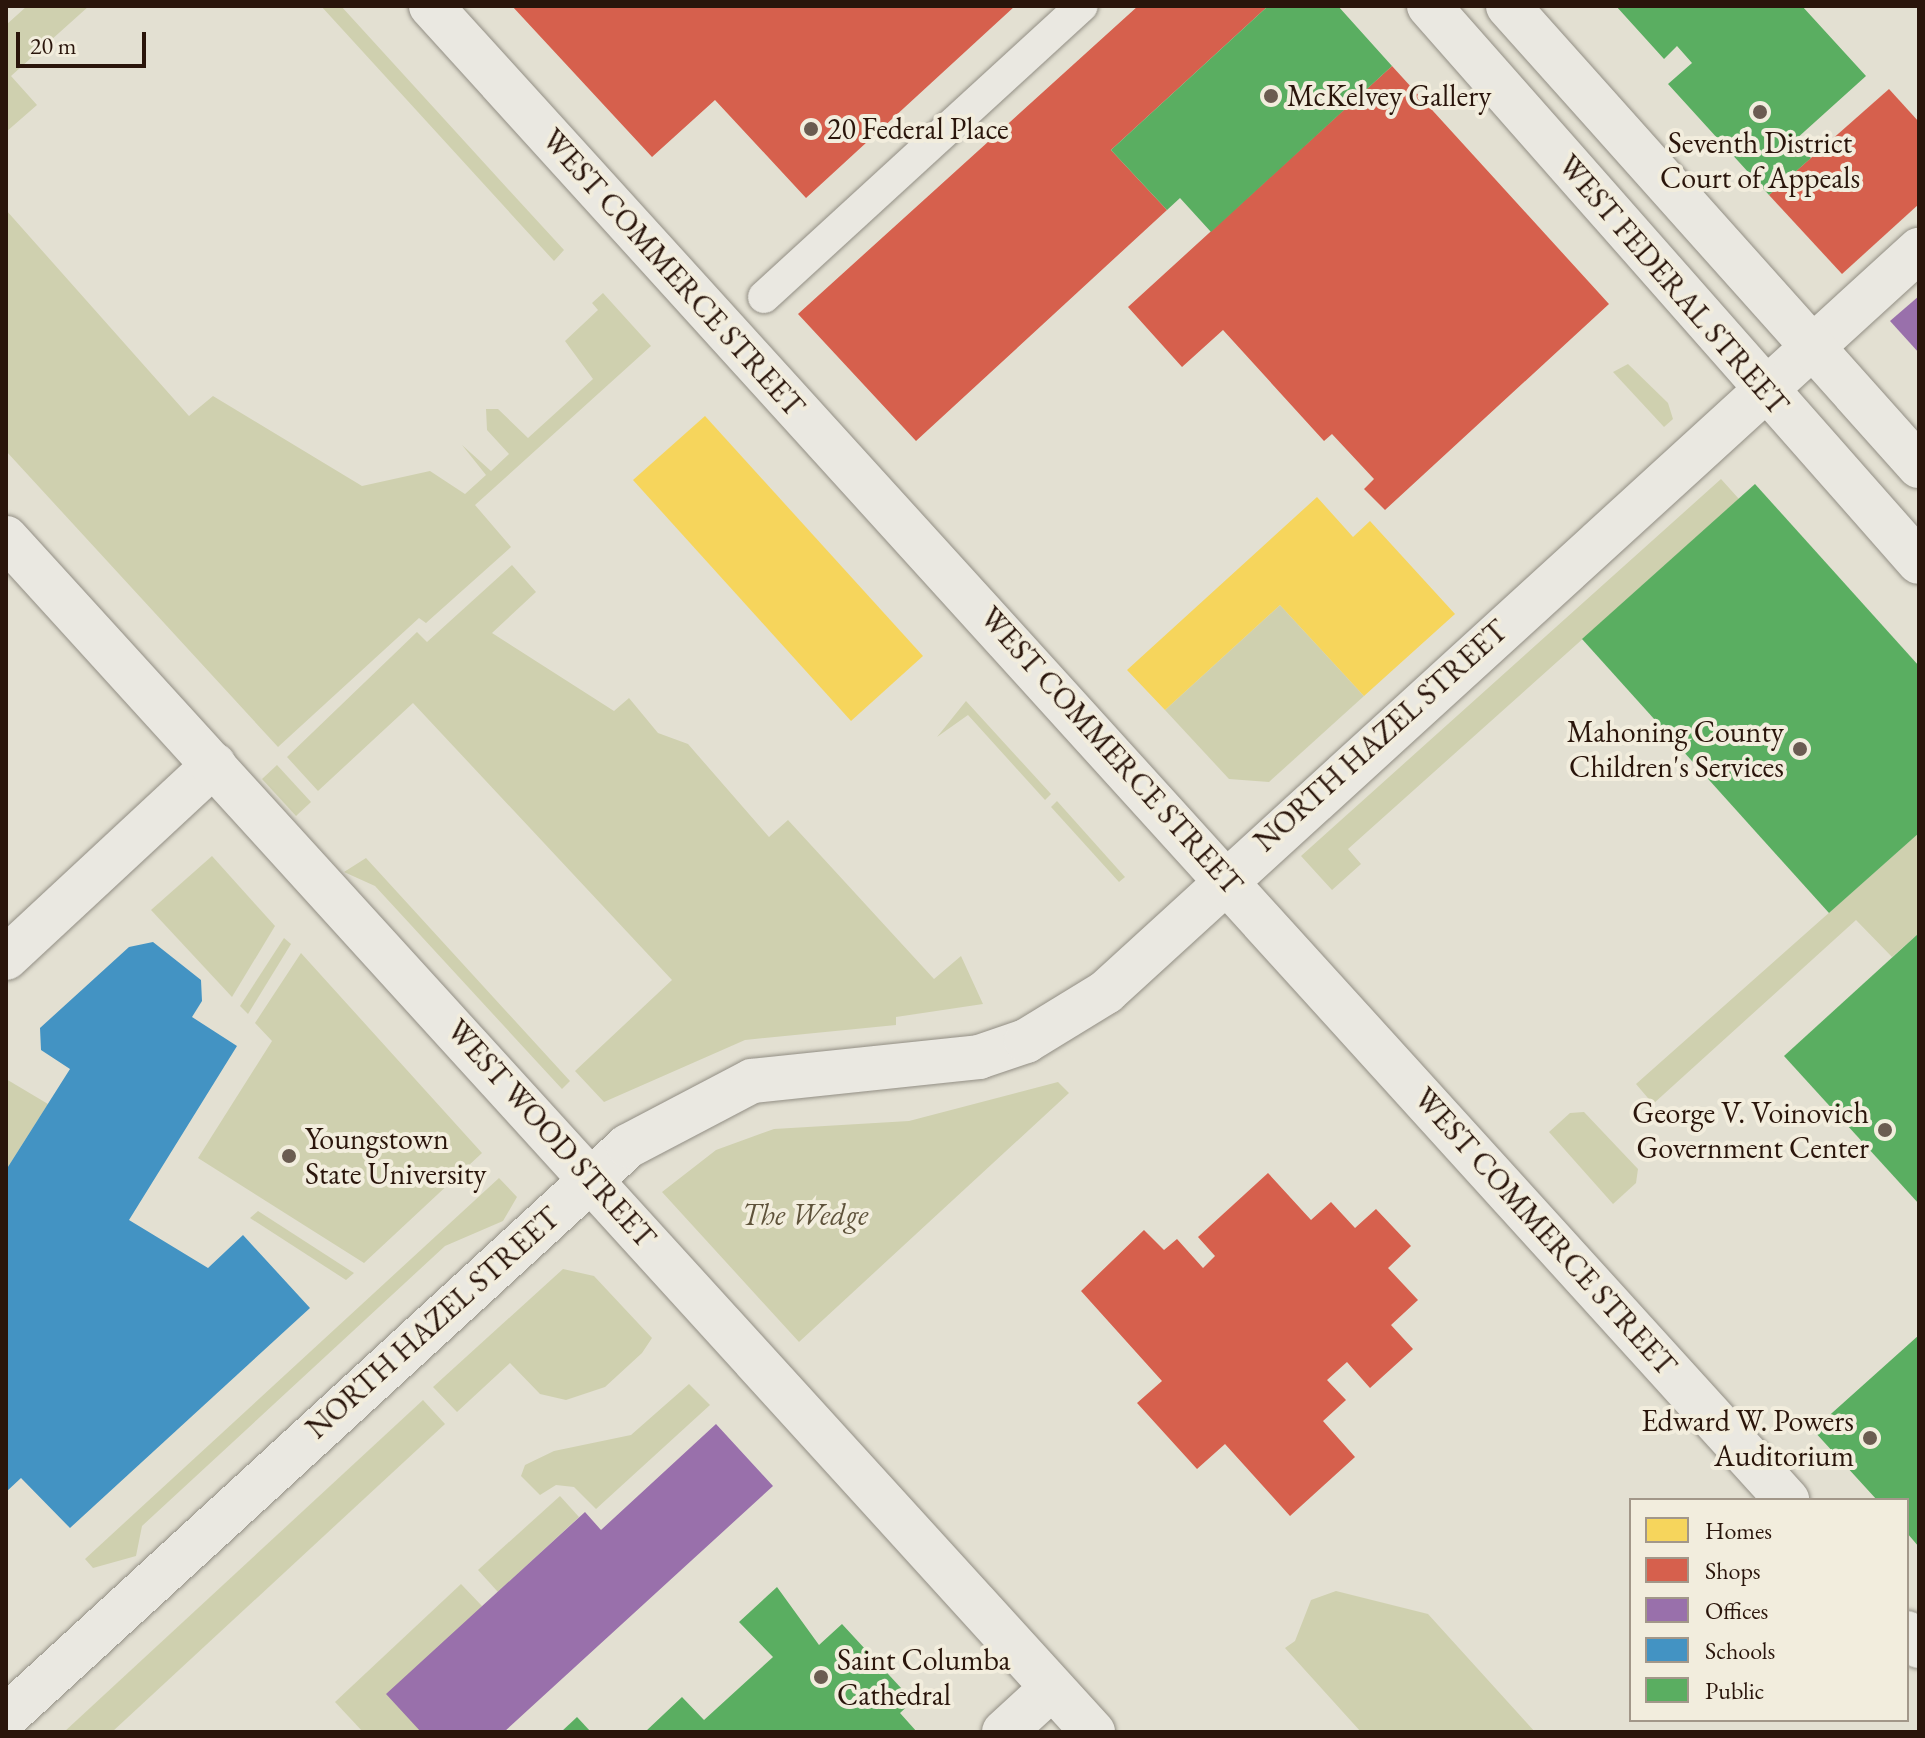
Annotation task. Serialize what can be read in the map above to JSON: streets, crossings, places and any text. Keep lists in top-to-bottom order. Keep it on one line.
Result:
{"streets":{"street":["WEST COMMERCE STREET","WEST FEDERAL STREET","NORTH HAZEL STREET","WEST WOOD STREET"]},"crossings":[["WEST COMMERCE STREET","NORTH HAZEL STREET"],["WEST FEDERAL STREET","NORTH HAZEL STREET"],["NORTH HAZEL STREET","WEST WOOD STREET"]],"parks":["The Wedge"],"places":["McKelvey Gallery","Seventh District Court of Appeals","20 Federal Place","Mahoning County Children's Services","George V. Voinovich Government Center","Youngstown State University","Edward W. Powers Auditorium","Saint Columba Cathedral"],"legend":["Homes","Shops","Offices","Schools","Public"],"scale_bar":"20 m"}
